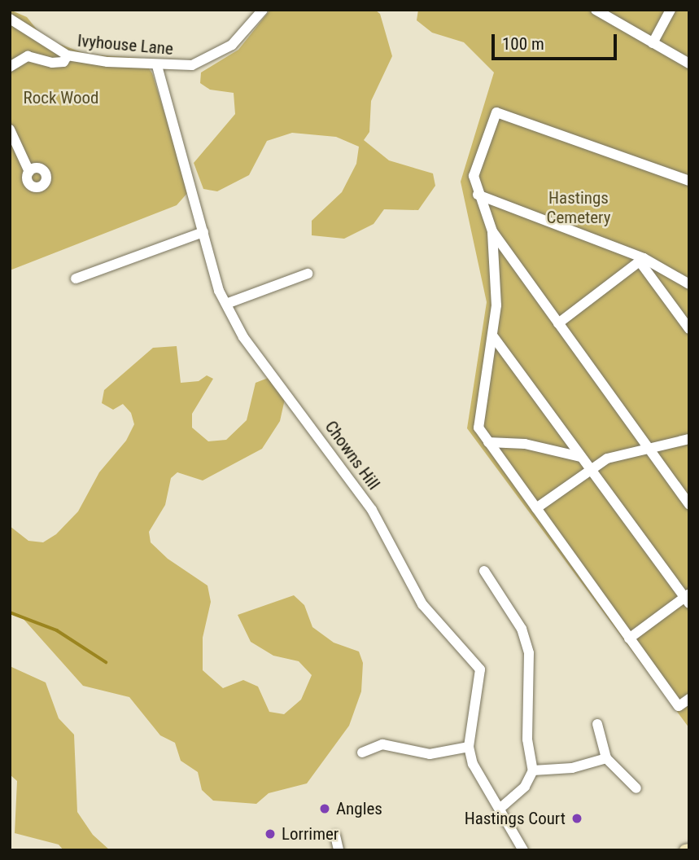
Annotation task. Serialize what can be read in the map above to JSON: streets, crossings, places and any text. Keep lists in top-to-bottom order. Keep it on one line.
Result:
{"streets":{"street":["Ivyhouse Lane","Chowns Hill"]},"crossings":[["Ivyhouse Lane","Chowns Hill"]],"parks":["Rock Wood","Hastings Cemetery"],"places":["Angles","Hastings Court","Lorrimer"],"scale_bar":"100 m"}
